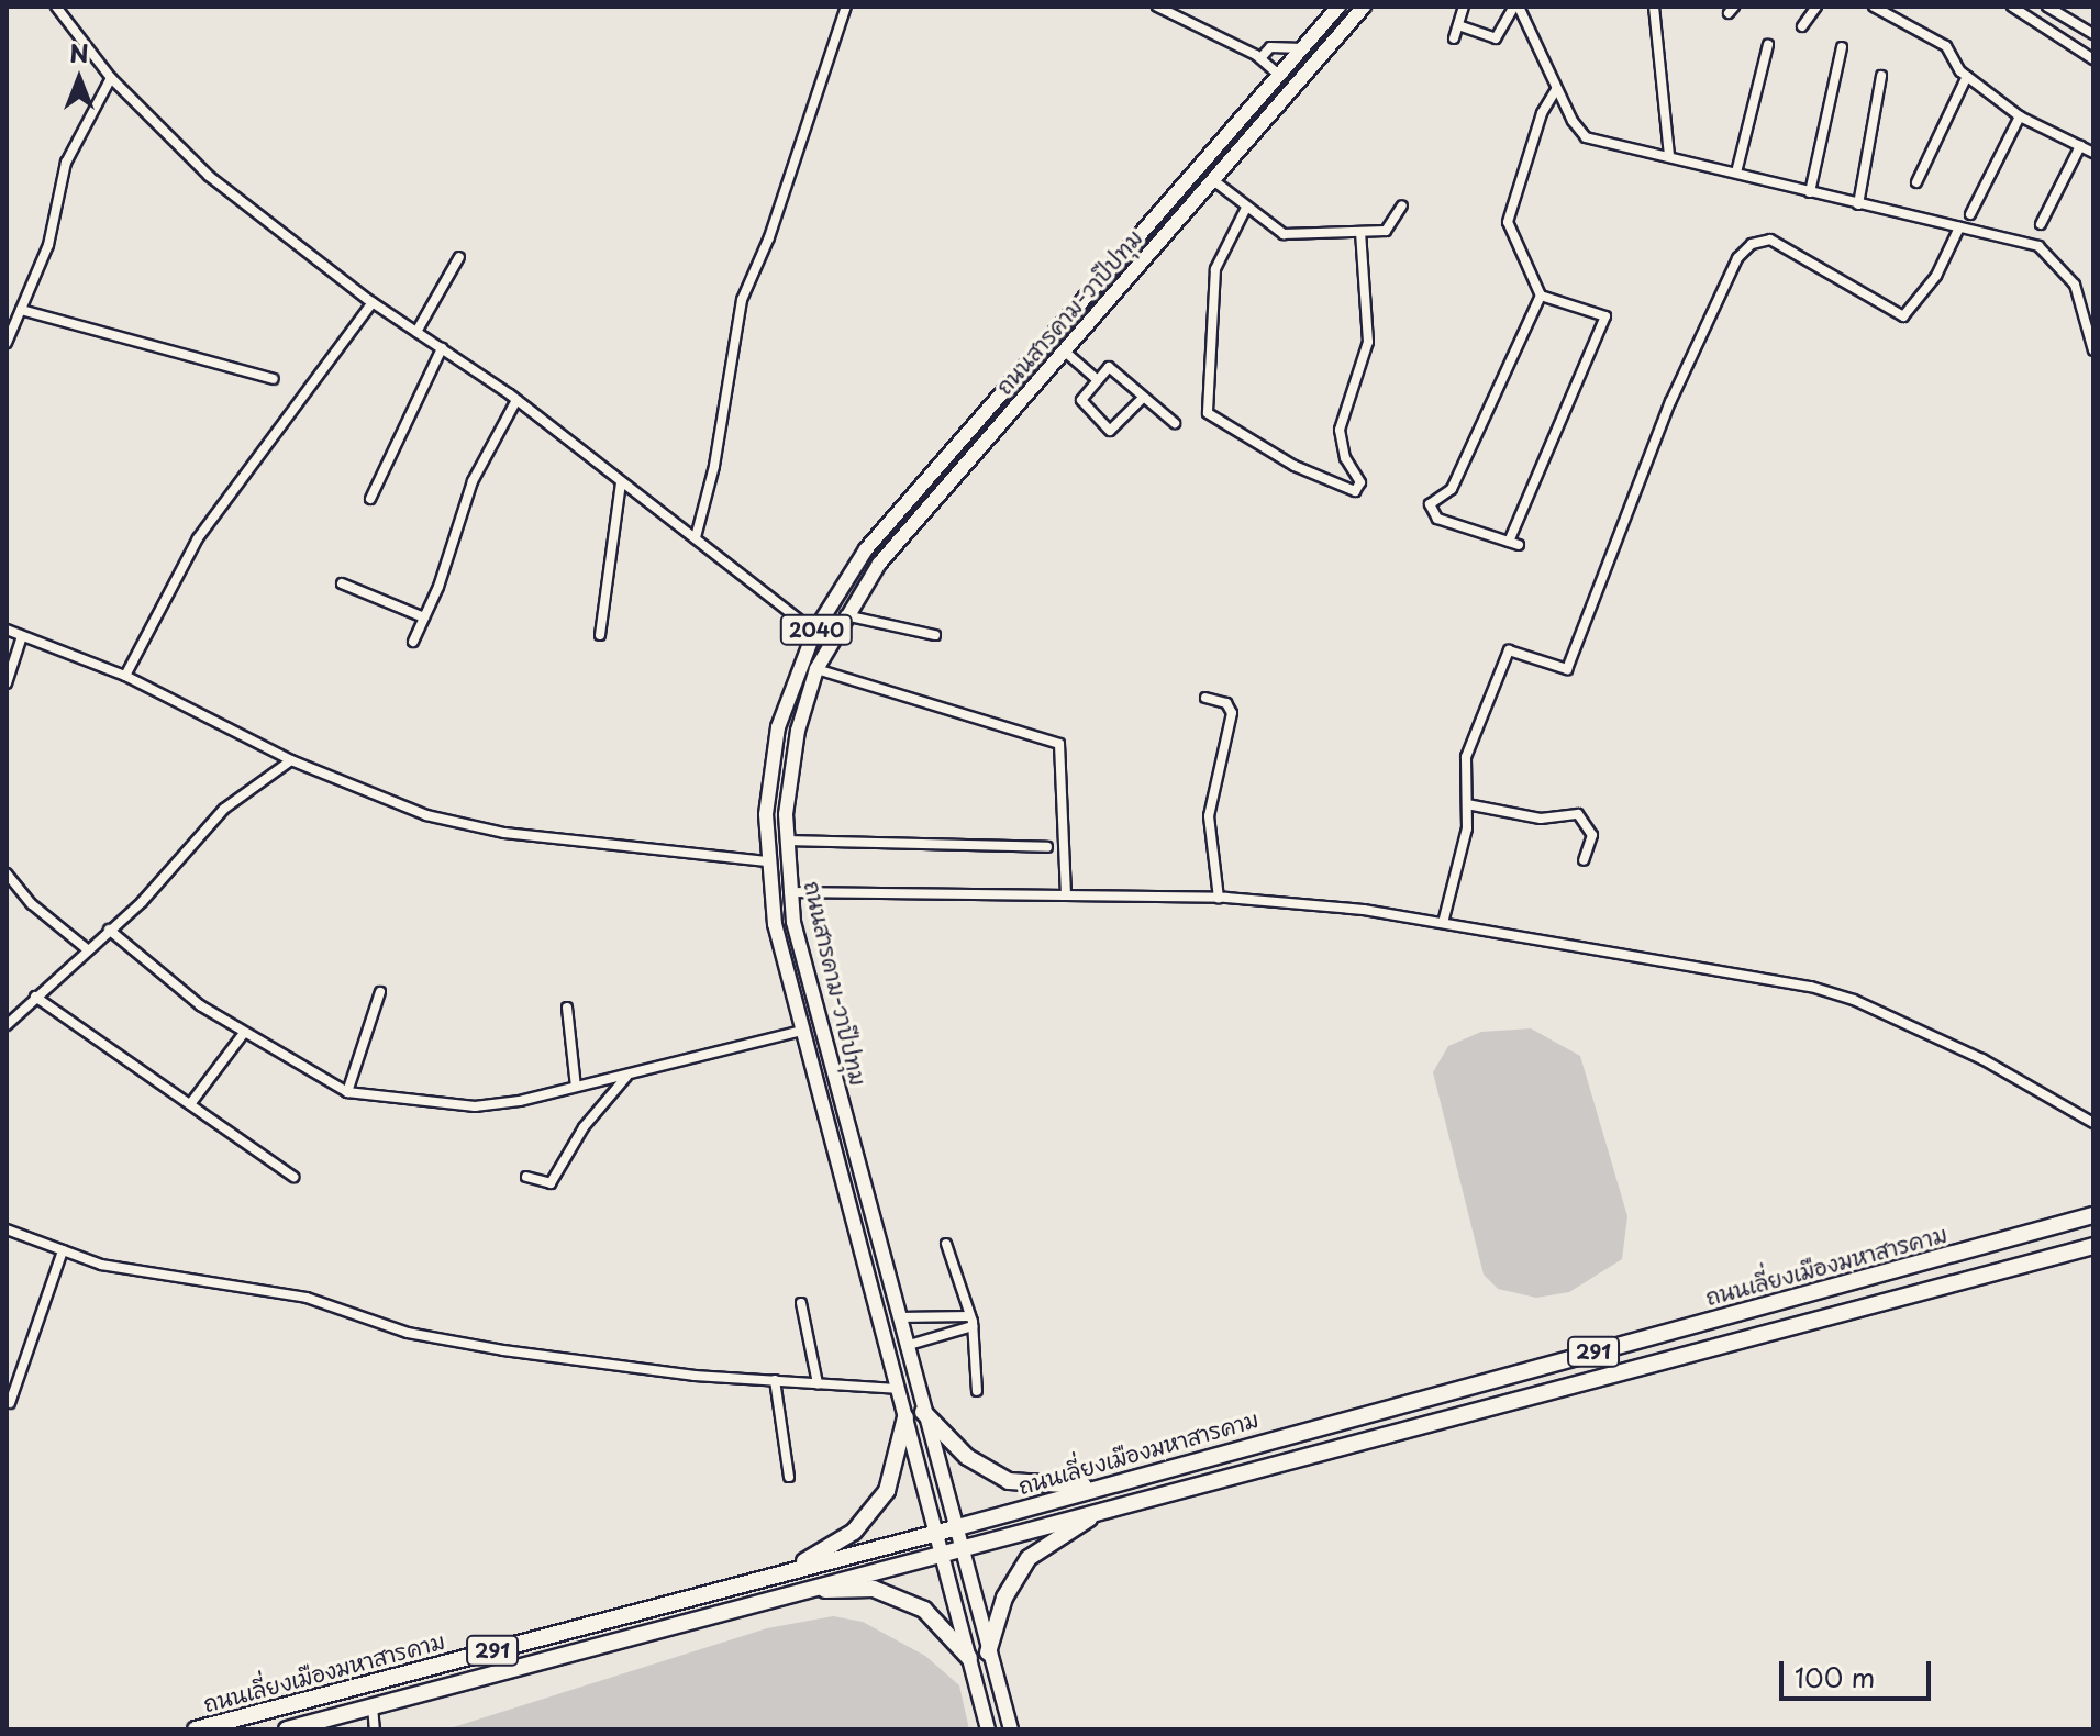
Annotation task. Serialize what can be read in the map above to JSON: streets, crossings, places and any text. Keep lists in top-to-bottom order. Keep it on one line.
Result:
{"streets":{"highway":["ถนนเลี่ยงเมืองมหาสารคาม","291"],"main road":["ถนนสารคาม-วาปีปทุม","2040"]},"crossings":[["ถนนสารคาม-วาปีปทุม","ถนนเลี่ยงเมืองมหาสารคาม"]],"scale_bar":"100 m","north":"top"}
